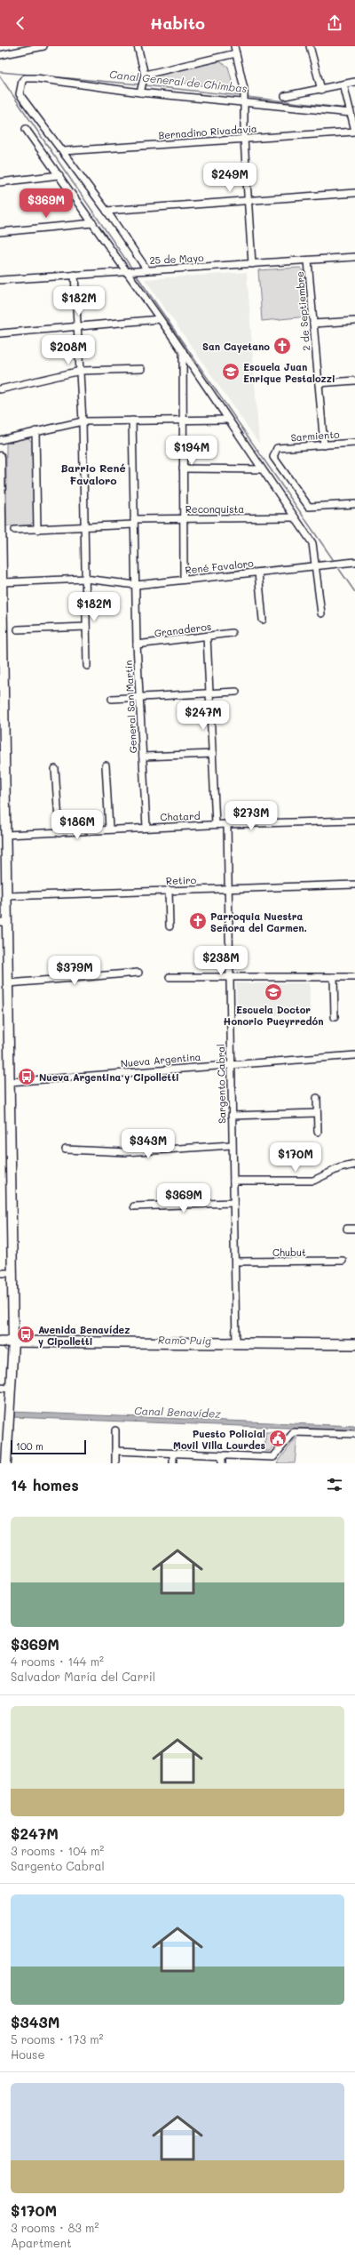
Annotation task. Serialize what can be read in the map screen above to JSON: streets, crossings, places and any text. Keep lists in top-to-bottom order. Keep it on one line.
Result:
{"streets":{"street":["Bernadino Rivadavia","25 de Mayo","2 de Septiembre","Sarmiento","Reconquista","René Favaloro","Granaderos","General San Martín","Chatard","Retiro","Nueva Argentina","Sargento Cabral","Chubut"]},"crossings":[["25 de Mayo","2 de Septiembre"],["2 de Septiembre","Sarmiento"],["Reconquista","General San Martín"],["René Favaloro","General San Martín"],["Granaderos","General San Martín"],["General San Martín","Chatard"],["Chatard","Sargento Cabral"],["Retiro","Sargento Cabral"],["Nueva Argentina","Sargento Cabral"],["Sargento Cabral","Chubut"]],"districts":["Barrio René Favaloro"],"water":["Canal General de Chimbas","Ramo Puig","Canal Benavídez"],"places":{"church":["San Cayetano","Parroquia Nuestra Señora del Carmen."],"school or university":["Escuela Juan Enrique Pestalozzi","Escuela Doctor Honorio Pueyrredón"],"bus stop":["Nueva Argentina y Cipolletti","Avenida Benavídez y Cipolletti"],"public building":["Puesto Policial Movil Villa Lourdes"]},"scale_bar":"100 m","page":{"header":"Habito","price":["$249M","$369M","$182M","$208M","$194M","$182M","$247M","$273M","$186M","$238M","$379M","$343M","$170M","$369M"],"scale":"100 m","heading":"14 homes","list":[{"name":"$369M","note":"4 rooms · 144 m² · Salvador María del Carril"},{"name":"$247M","note":"3 rooms · 104 m² · Sargento Cabral"},{"name":"$343M","note":"5 rooms · 173 m² · House"},{"name":"$170M","note":"3 rooms · 83 m² · Apartment"}]}}
